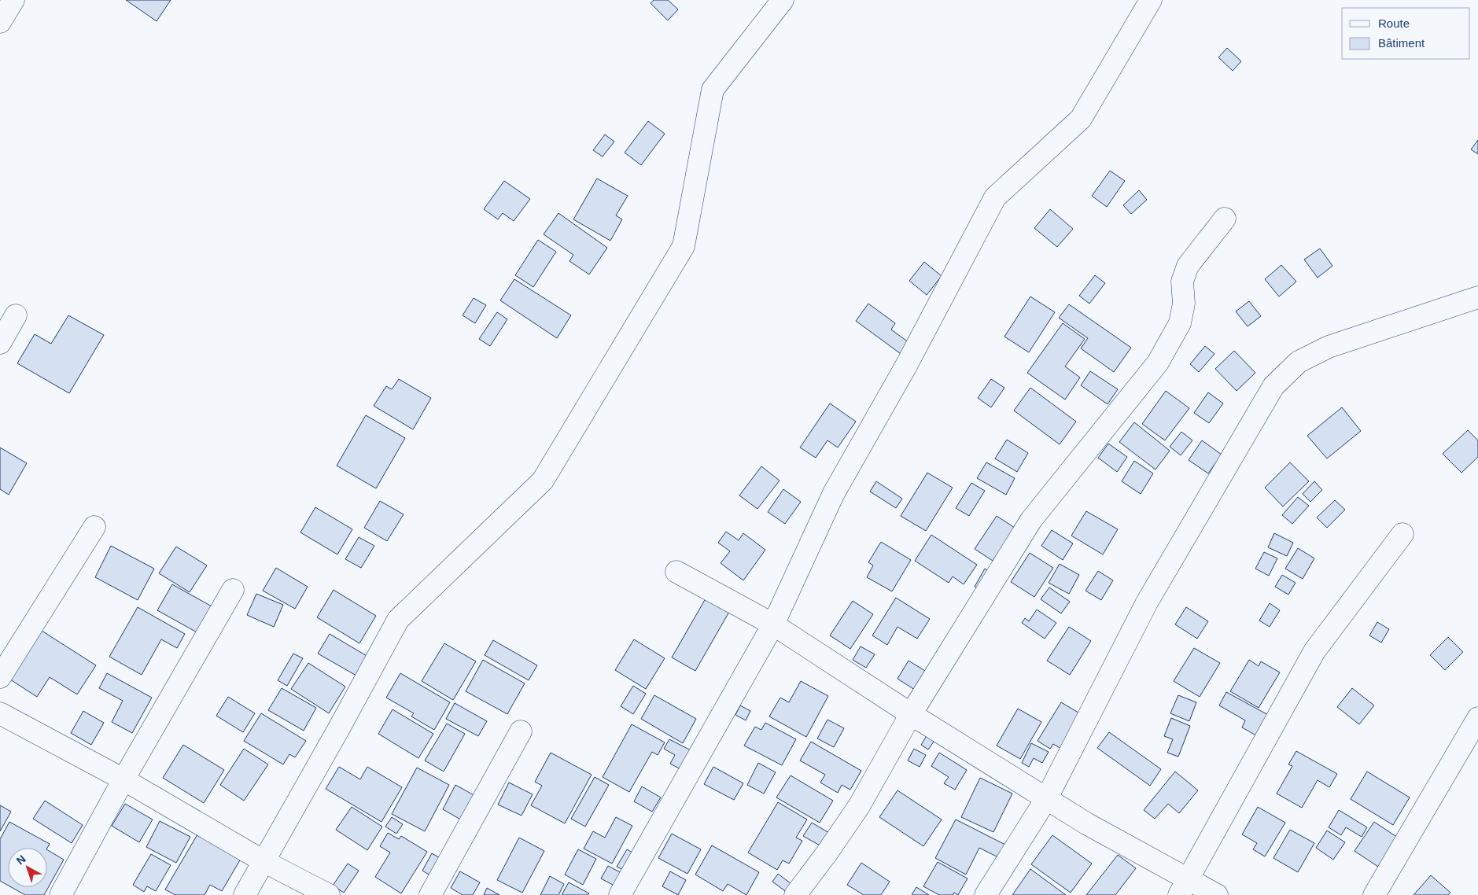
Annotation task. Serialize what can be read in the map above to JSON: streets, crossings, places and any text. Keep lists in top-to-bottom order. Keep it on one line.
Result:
{"legend":["Route","Bâtiment"],"north":"top left"}
